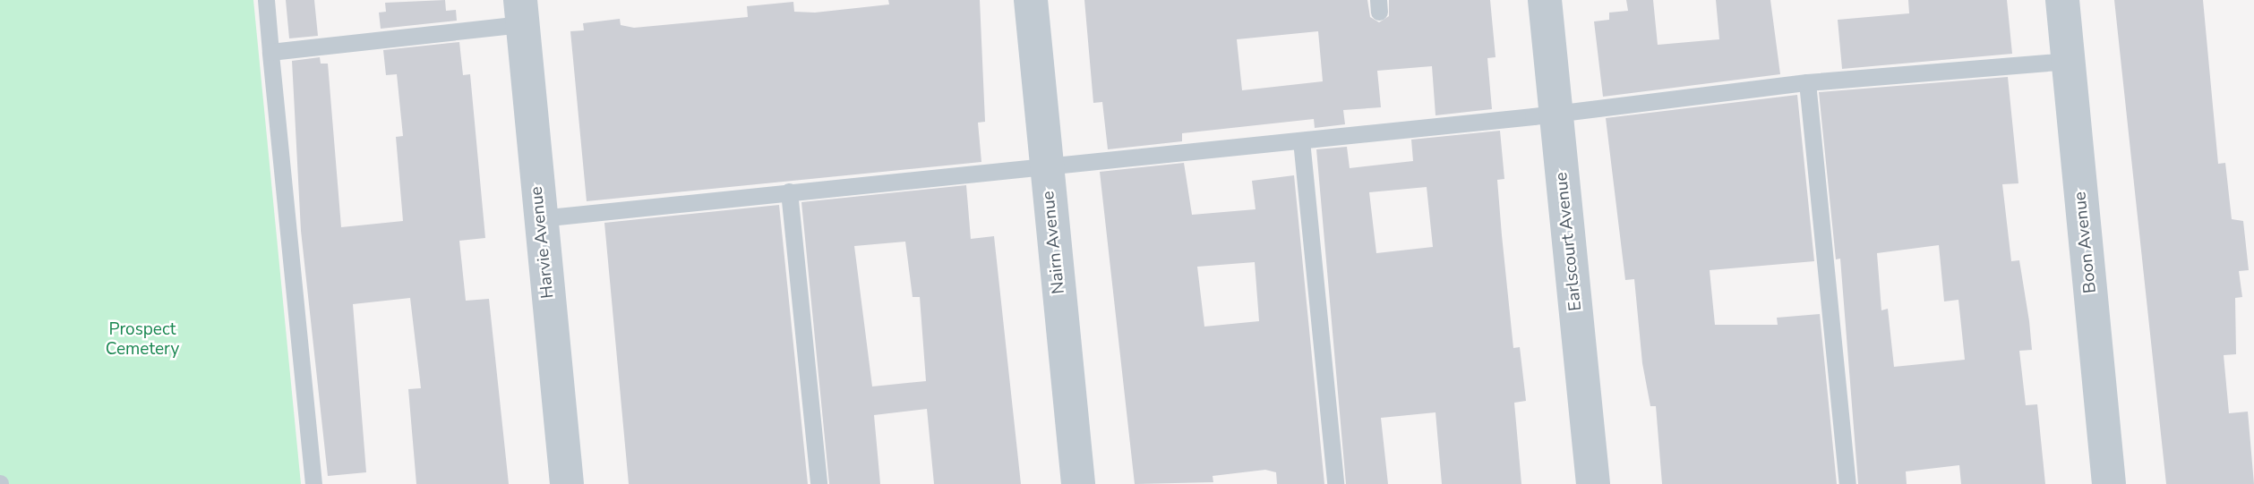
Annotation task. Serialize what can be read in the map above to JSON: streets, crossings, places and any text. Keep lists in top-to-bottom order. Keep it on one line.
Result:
{"streets":{"street":["Earlscourt Avenue","Harvie Avenue","Nairn Avenue","Boon Avenue"]},"parks":["Prospect Cemetery"]}
